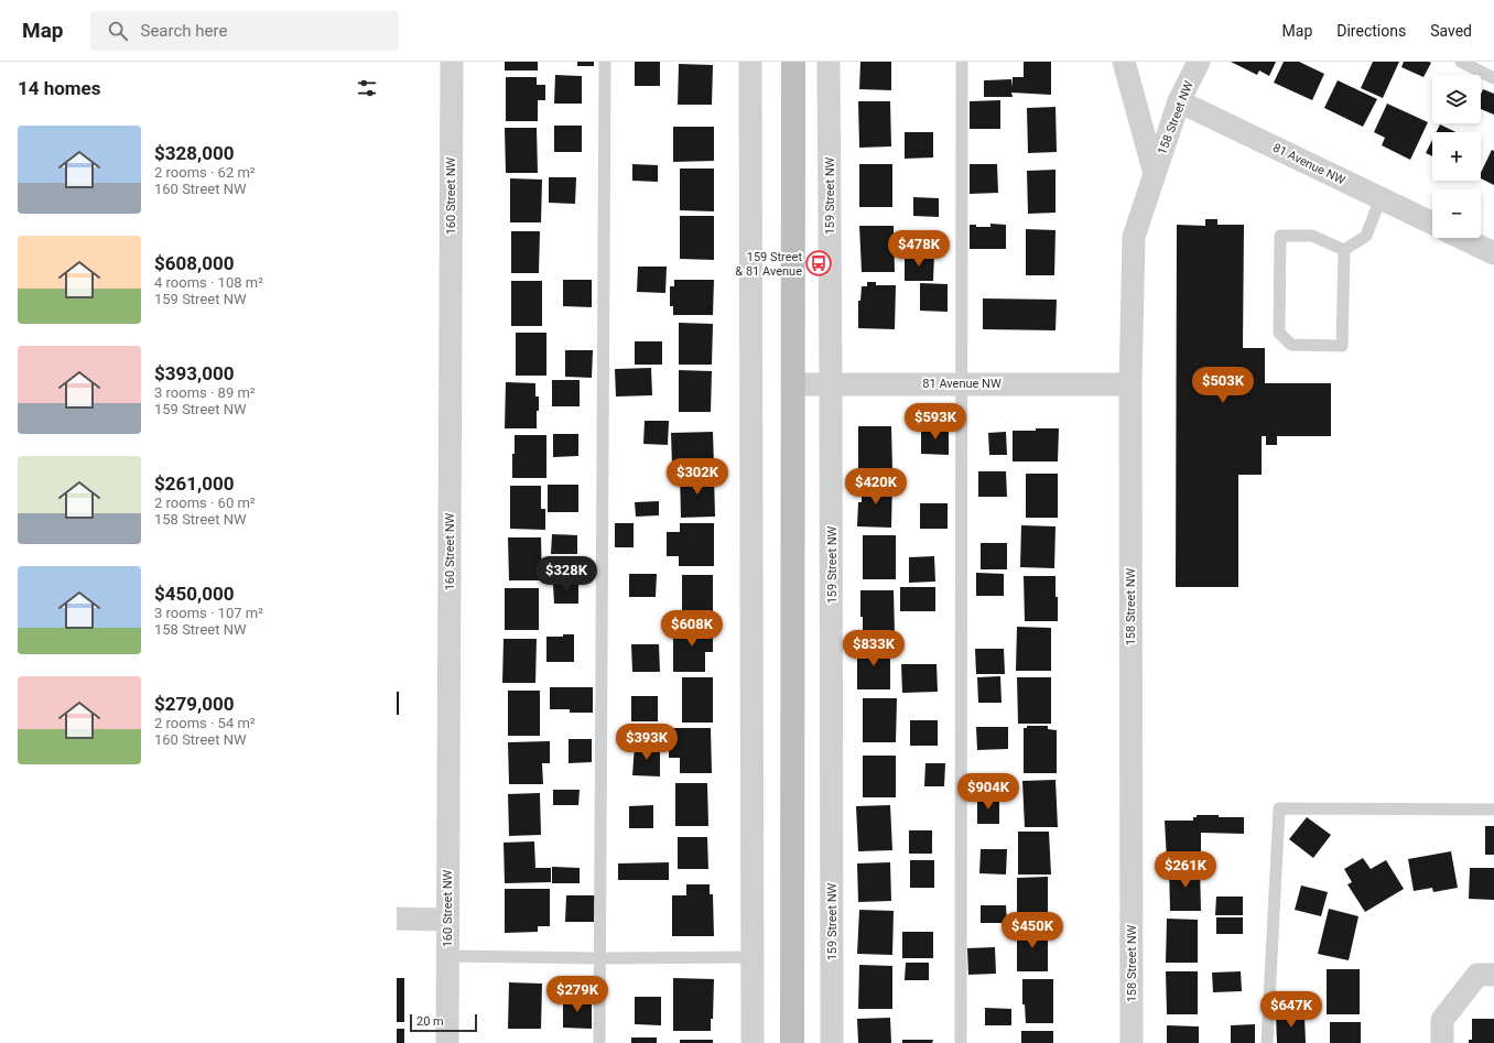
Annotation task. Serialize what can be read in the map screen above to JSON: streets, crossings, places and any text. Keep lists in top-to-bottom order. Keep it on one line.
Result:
{"streets":{"street":["158 Street NW","81 Avenue NW","160 Street NW","159 Street NW"]},"crossings":[["158 Street NW","81 Avenue NW"],["81 Avenue NW","159 Street NW"]],"places":{"bus stop":["159 Street & 81 Avenue"]},"scale_bar":"20 m","page":{"header":"Map","search":"Search here","nav":["Map","Directions","Saved"],"heading":"14 homes","map_buttons":["+","−"],"list":[{"name":"$328,000","note":"2 rooms · 62 m² · 160 Street NW"},{"name":"$608,000","note":"4 rooms · 108 m² · 159 Street NW"},{"name":"$393,000","note":"3 rooms · 89 m² · 159 Street NW"},{"name":"$261,000","note":"2 rooms · 60 m² · 158 Street NW"},{"name":"$450,000","note":"3 rooms · 107 m² · 158 Street NW"},{"name":"$279,000","note":"2 rooms · 54 m² · 160 Street NW"}],"price":["$478K","$503K","$593K","$302K","$420K","$328K","$608K","$833K","$393K","$904K","$261K","$450K","$279K","$647K"],"scale":"20 m"}}
